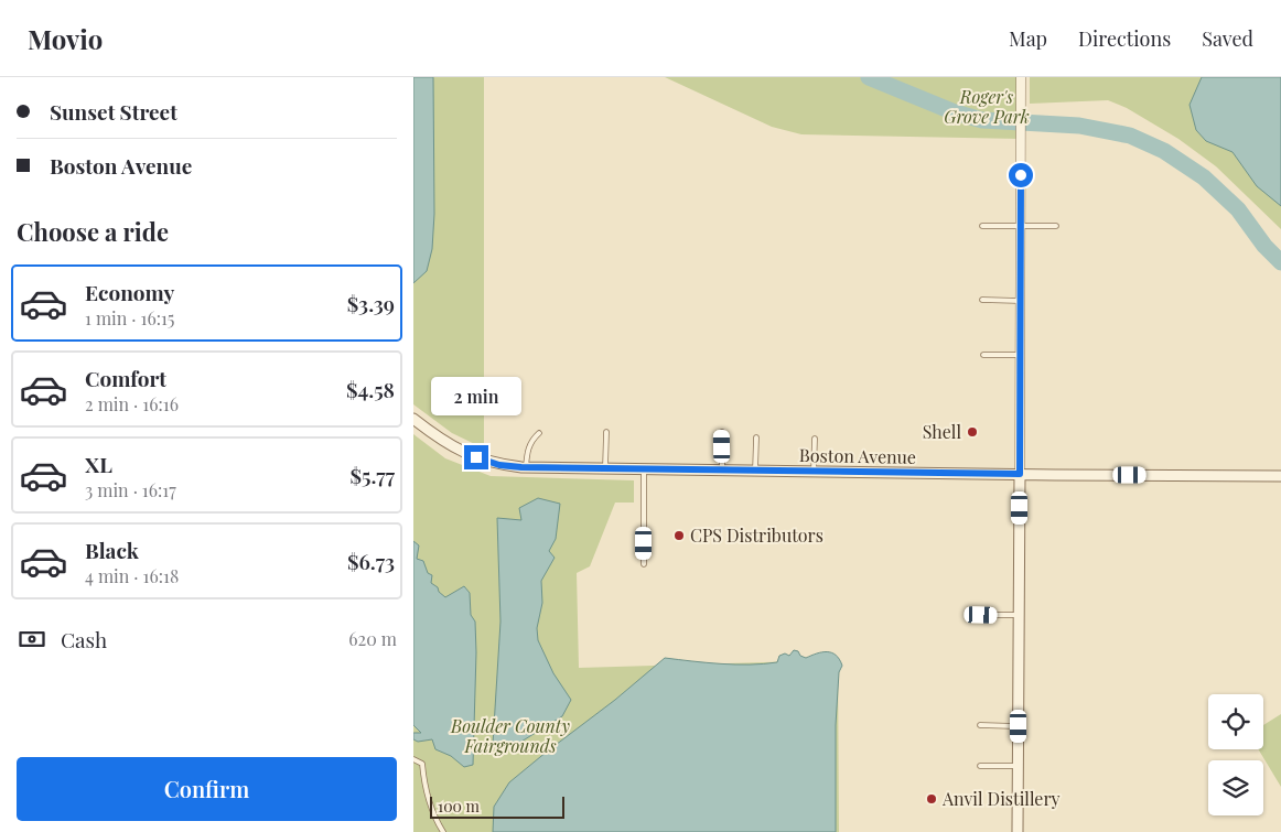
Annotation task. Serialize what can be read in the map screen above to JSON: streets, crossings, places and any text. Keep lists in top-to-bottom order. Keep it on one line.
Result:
{"streets":{"street":["Boston Avenue"]},"parks":["Roger's Grove Park","Boulder County Fairgrounds"],"places":["Shell","CPS Distributors","Anvil Distillery"],"scale_bar":"100 m","page":{"header":"Movio","nav":["Map","Directions","Saved"],"banner":["Sunset Street","Boston Avenue"],"heading":"Choose a ride","list":[{"name":"Economy","note":"1 min · 16:15","value":"$3.39"},{"name":"Comfort","note":"2 min · 16:16","value":"$4.58"},{"name":"XL","note":"3 min · 16:17","value":"$5.77"},{"name":"Black","note":"4 min · 16:18","value":"$6.73"}],"bubble":"2 min","pay":["Cash","620 m"],"buttons":"Confirm","scale":"100 m"}}
